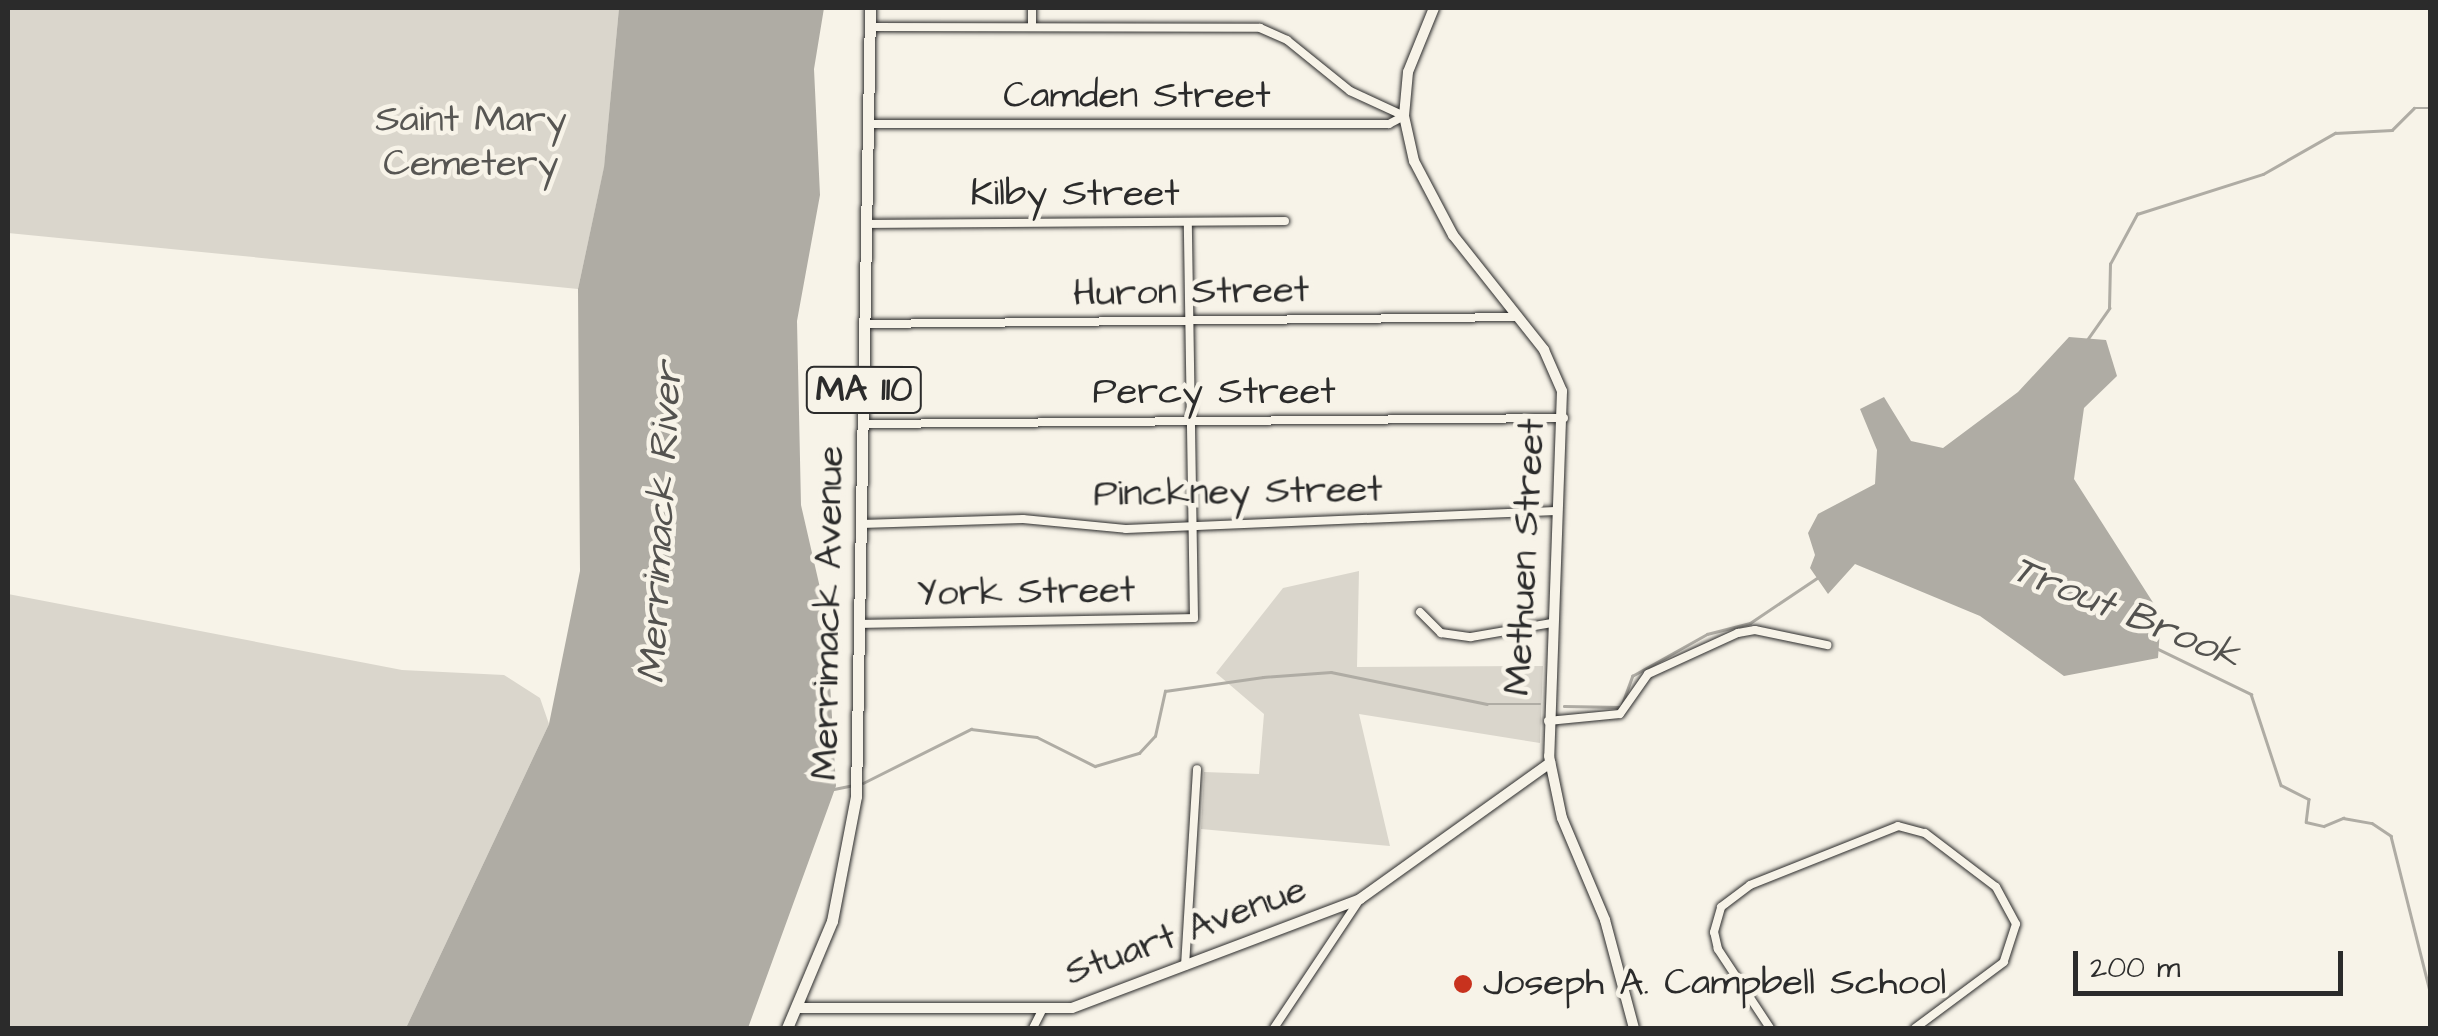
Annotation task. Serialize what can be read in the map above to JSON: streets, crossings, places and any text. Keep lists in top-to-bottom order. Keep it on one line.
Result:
{"streets":{"main road":["MA 110","Merrimack Avenue"],"street":["Camden Street","Kilby Street","Huron Street","Percy Street","Pinckney Street","Methuen Street","York Street","Stuart Avenue"]},"crossings":[["Camden Street","Methuen Street"],["Camden Street","Merrimack Avenue"],["Kilby Street","Merrimack Avenue"],["Huron Street","Methuen Street"],["Huron Street","Merrimack Avenue"],["Percy Street","Methuen Street"],["Percy Street","Merrimack Avenue"],["Pinckney Street","Methuen Street"],["Pinckney Street","York Street"],["Pinckney Street","Merrimack Avenue"],["Methuen Street","Stuart Avenue"],["York Street","Merrimack Avenue"],["Merrimack Avenue","Stuart Avenue"]],"water":["Merrimack River","Trout Brook"],"parks":["Saint Mary Cemetery"],"places":["Joseph A. Campbell School"],"scale_bar":"200 m"}
